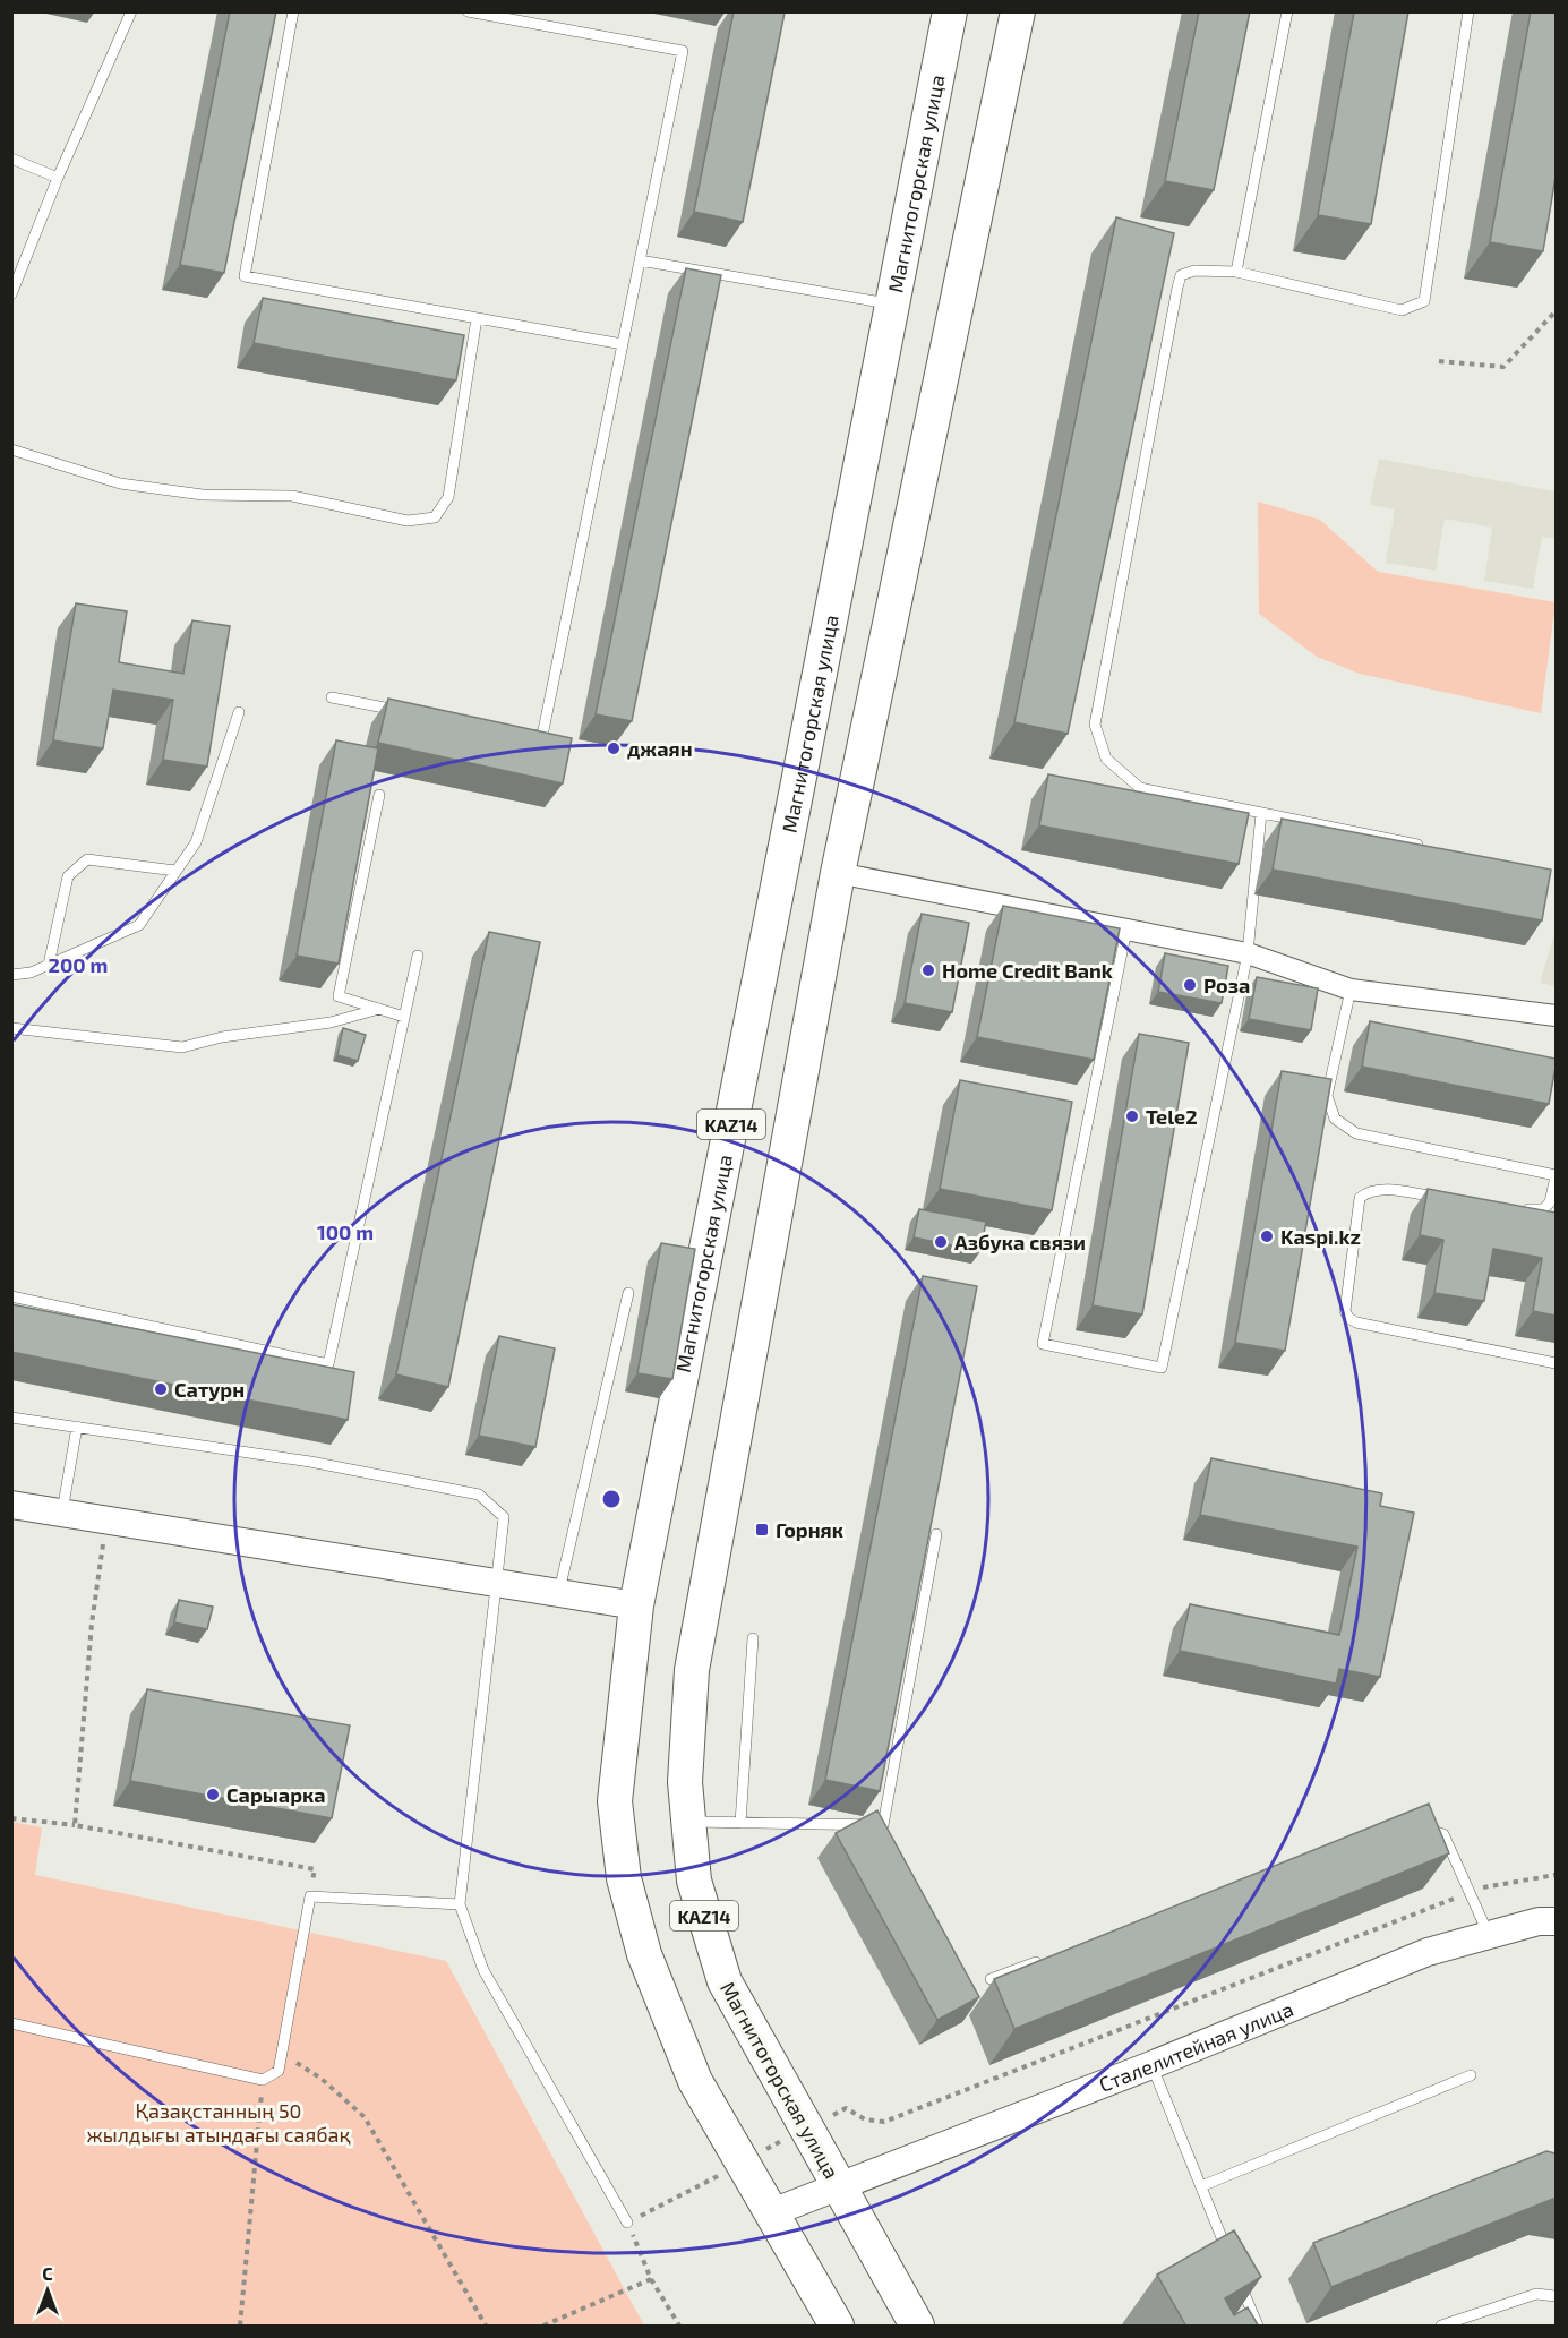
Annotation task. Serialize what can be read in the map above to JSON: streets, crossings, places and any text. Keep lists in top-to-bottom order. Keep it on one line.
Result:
{"streets":{"main road":["Магнитогорская улица","KAZ14"],"street":["Сталелитейная улица"]},"crossings":[["Магнитогорская улица","Сталелитейная улица"]],"parks":["Қазақстанның 50 жылдығы атындағы саябақ"],"places":{"other":["джаян","Home Credit Bank","Роза","Tele2","Kaspi.kz","Азбука связи","Сатурн","Сарыарка"],"transit":["Горняк"]},"north":"top","rings":["200 m","100 m"]}
